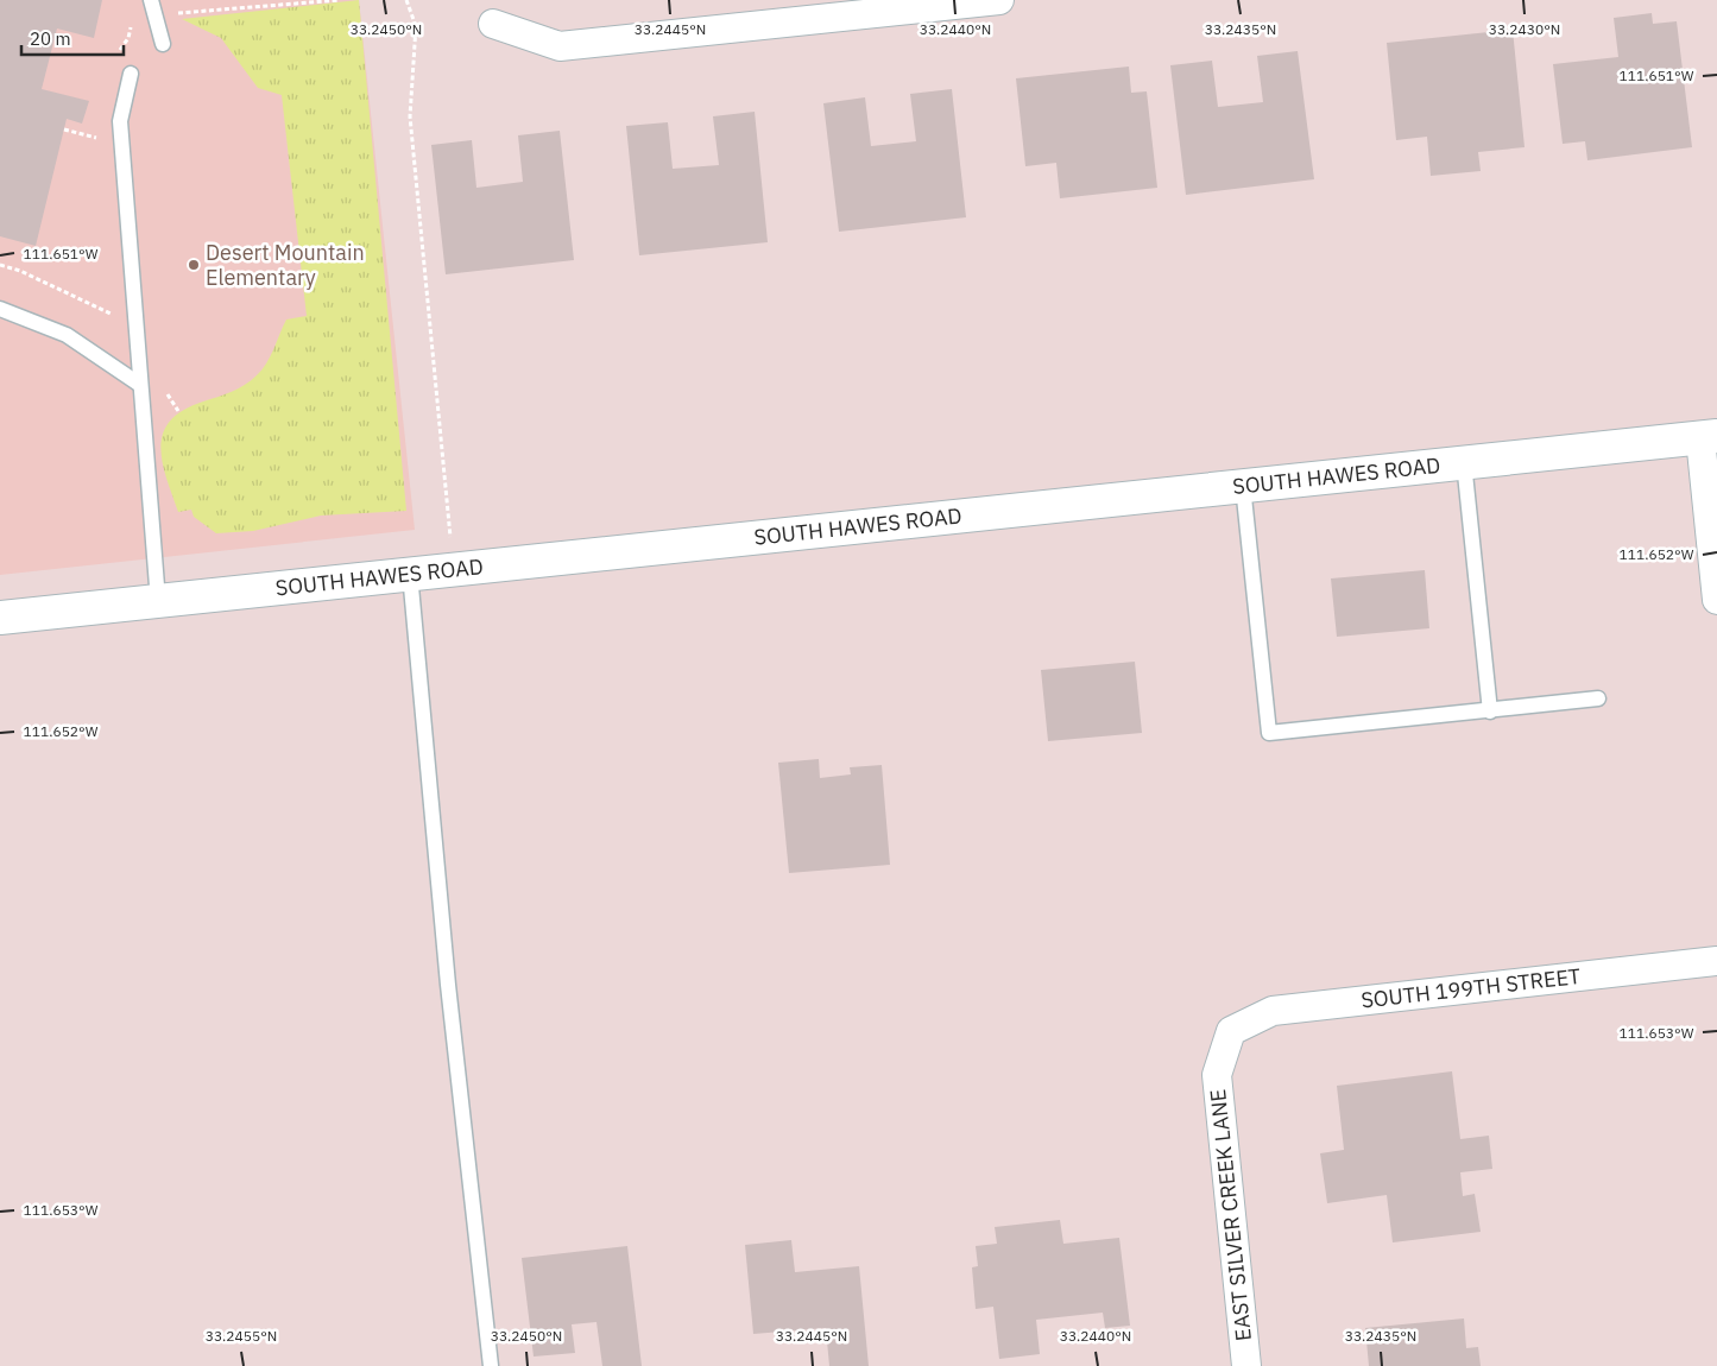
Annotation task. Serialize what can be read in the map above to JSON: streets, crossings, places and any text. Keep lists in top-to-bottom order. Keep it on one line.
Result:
{"streets":{"main road":["SOUTH HAWES ROAD"],"street":["SOUTH 199TH STREET","EAST SILVER CREEK LANE"]},"crossings":[["SOUTH 199TH STREET","EAST SILVER CREEK LANE"]],"places":["Desert Mountain Elementary"],"scale_bar":"20 m","coordinates":["33.2450°N","33.2445°N","33.2440°N","33.2435°N","33.2430°N","111.651°W","111.652°W","111.653°W","33.2455°N"]}
